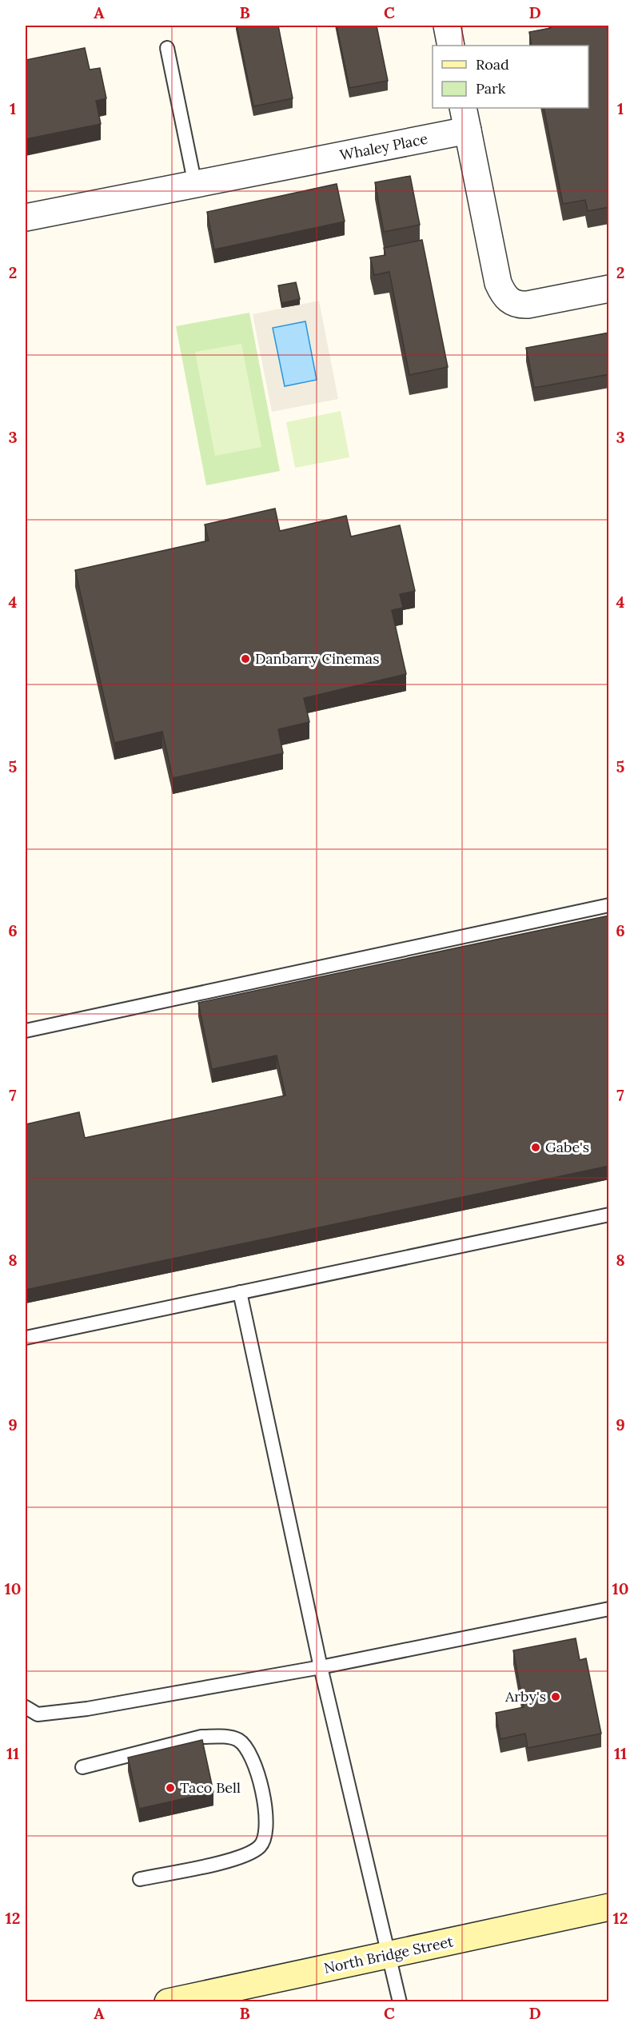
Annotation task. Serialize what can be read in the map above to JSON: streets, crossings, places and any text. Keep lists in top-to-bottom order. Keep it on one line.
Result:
{"streets":{"main road":["North Bridge Street"],"street":["Whaley Place"]},"places":["Danbarry Cinemas","Gabe's","Arby's","Taco Bell"],"legend":["Road","Park"],"grid":{"columns":["A","B","C","D"],"rows":["1","2","3","4","5","6","7","8","9","10","11","12"]}}
